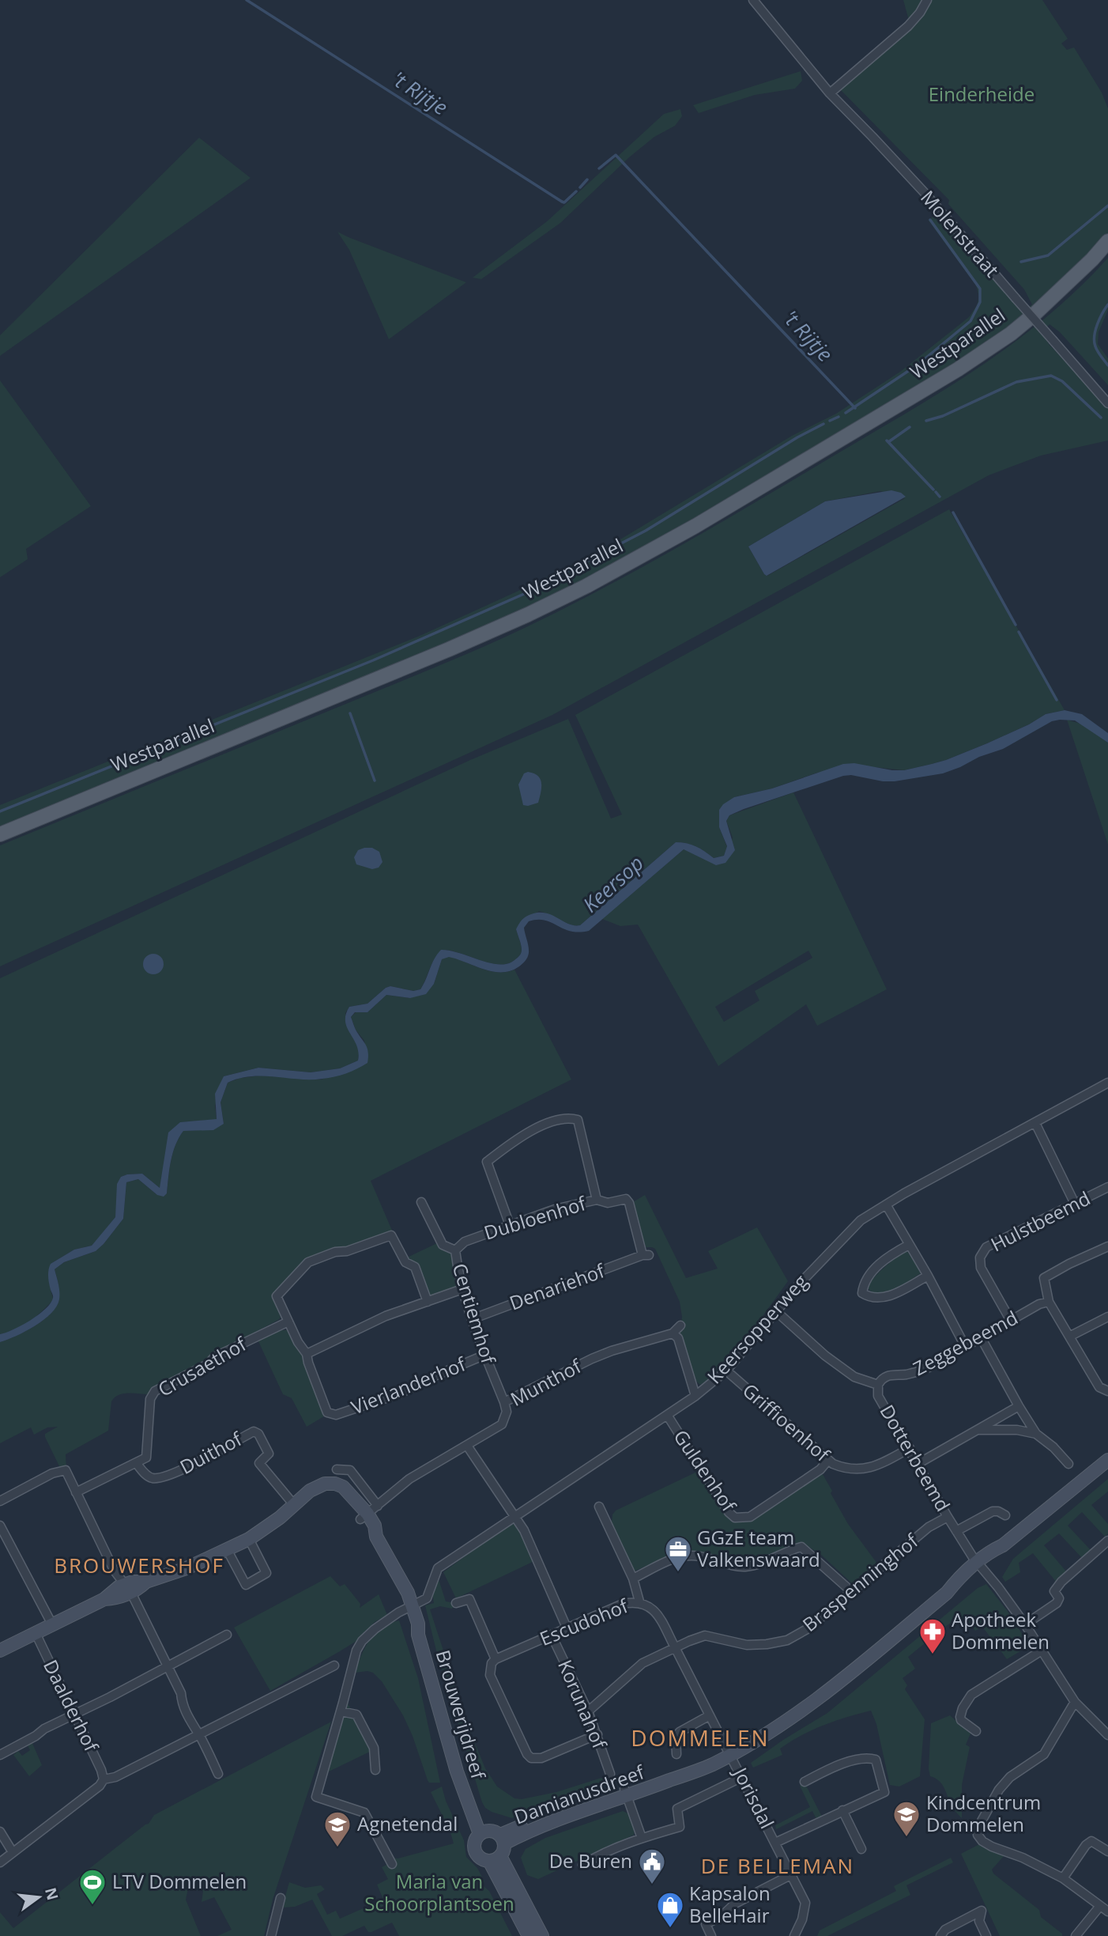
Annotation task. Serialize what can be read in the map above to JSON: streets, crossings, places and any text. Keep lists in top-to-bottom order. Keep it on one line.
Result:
{"streets":{"main road":["Westparallel"],"street":["Molenstraat","Dubloenhof","Hulstbeemd","Denariehof","Centiemhof","Keersopperweg","Zeggebeemd","Crusaethof","Munthof","Vierlanderhof","Griffioenhof","Duithof","Dotterbeemd","Guldenhof","Braspenninghof","Escudohof","Korunahof","Daalderhof","Brouwerijdreef","Damianusdreef","Jorisdal"]},"crossings":[["Dubloenhof","Denariehof"],["Dubloenhof","Centiemhof"],["Hulstbeemd","Zeggebeemd"],["Denariehof","Centiemhof"],["Centiemhof","Munthof"],["Centiemhof","Vierlanderhof"],["Keersopperweg","Griffioenhof"],["Keersopperweg","Guldenhof"],["Keersopperweg","Brouwerijdreef"],["Zeggebeemd","Dotterbeemd"],["Crusaethof","Duithof"],["Munthof","Brouwerijdreef"],["Griffioenhof","Dotterbeemd"],["Griffioenhof","Guldenhof"],["Duithof","Brouwerijdreef"],["Dotterbeemd","Braspenninghof"],["Dotterbeemd","Damianusdreef"],["Braspenninghof","Escudohof"],["Braspenninghof","Korunahof"],["Escudohof","Korunahof"],["Escudohof","Damianusdreef"],["Escudohof","Jorisdal"],["Daalderhof","Brouwerijdreef"],["Brouwerijdreef","Damianusdreef"],["Damianusdreef","Jorisdal"]],"districts":["BROUWERSHOF","DOMMELEN","DE BELLEMAN"],"water":["'t Rijtje","Keersop"],"parks":["Einderheide","Maria van Schoorplantsoen"],"places":{"office":["GGzE team Valkenswaard"],"pharmacy":["Apotheek Dommelen"],"school or university":["Kindcentrum Dommelen","Agnetendal"],"public building":["De Buren"],"sports":["LTV Dommelen"],"shop":["Kapsalon BelleHair"]},"north":"right"}
